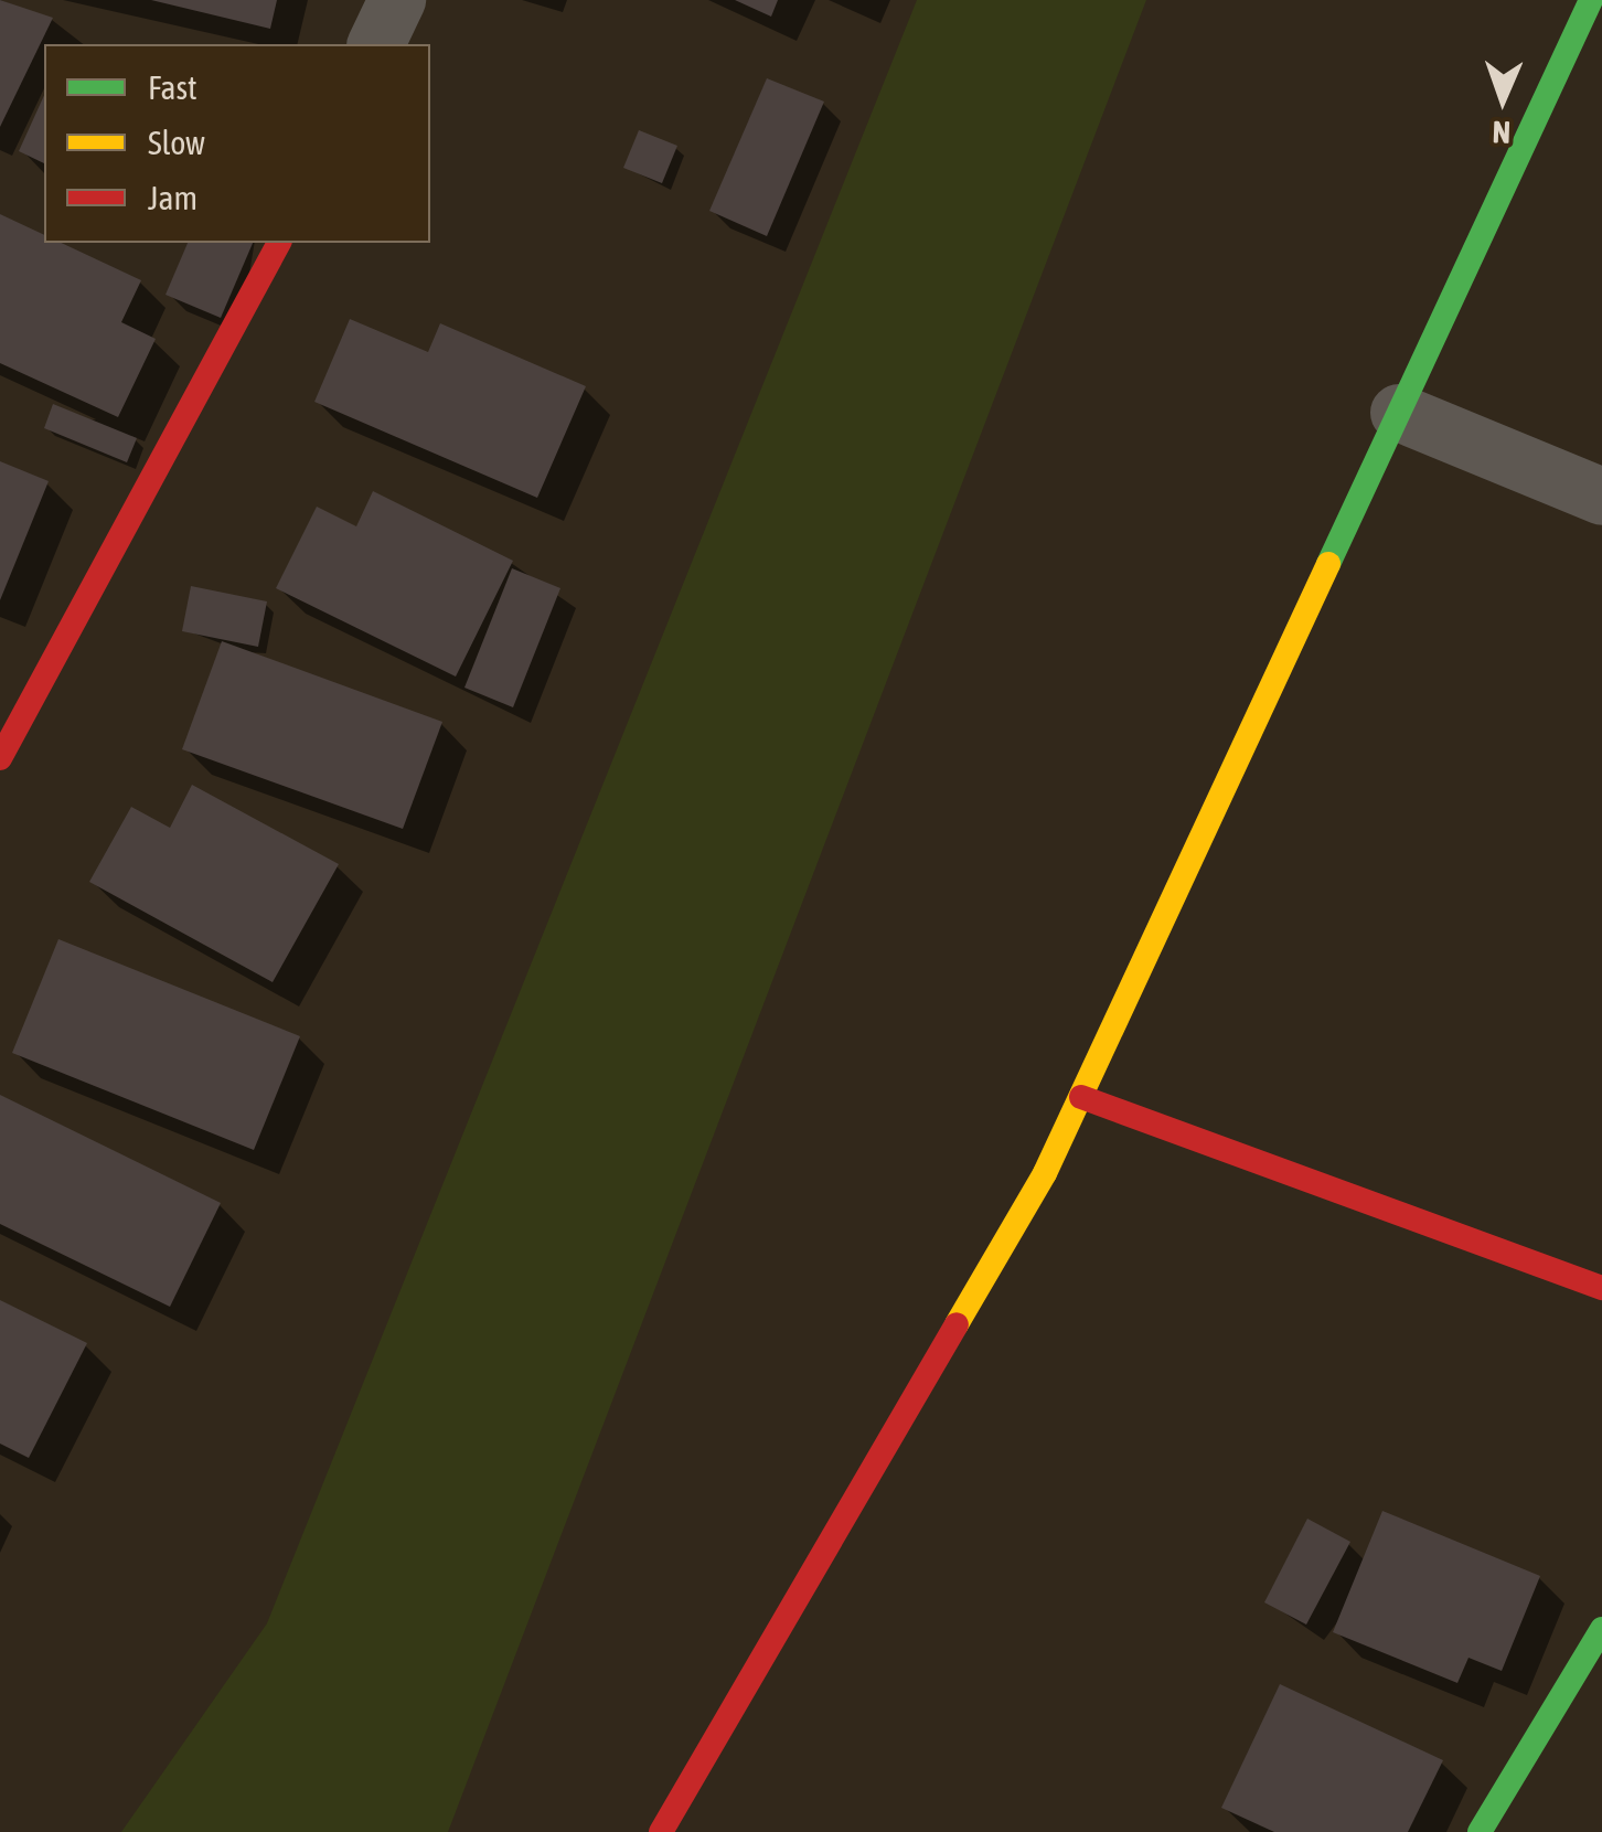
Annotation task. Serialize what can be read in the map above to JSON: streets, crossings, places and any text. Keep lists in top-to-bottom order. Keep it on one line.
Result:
{"legend":["Fast","Slow","Jam"],"north":"bottom"}
